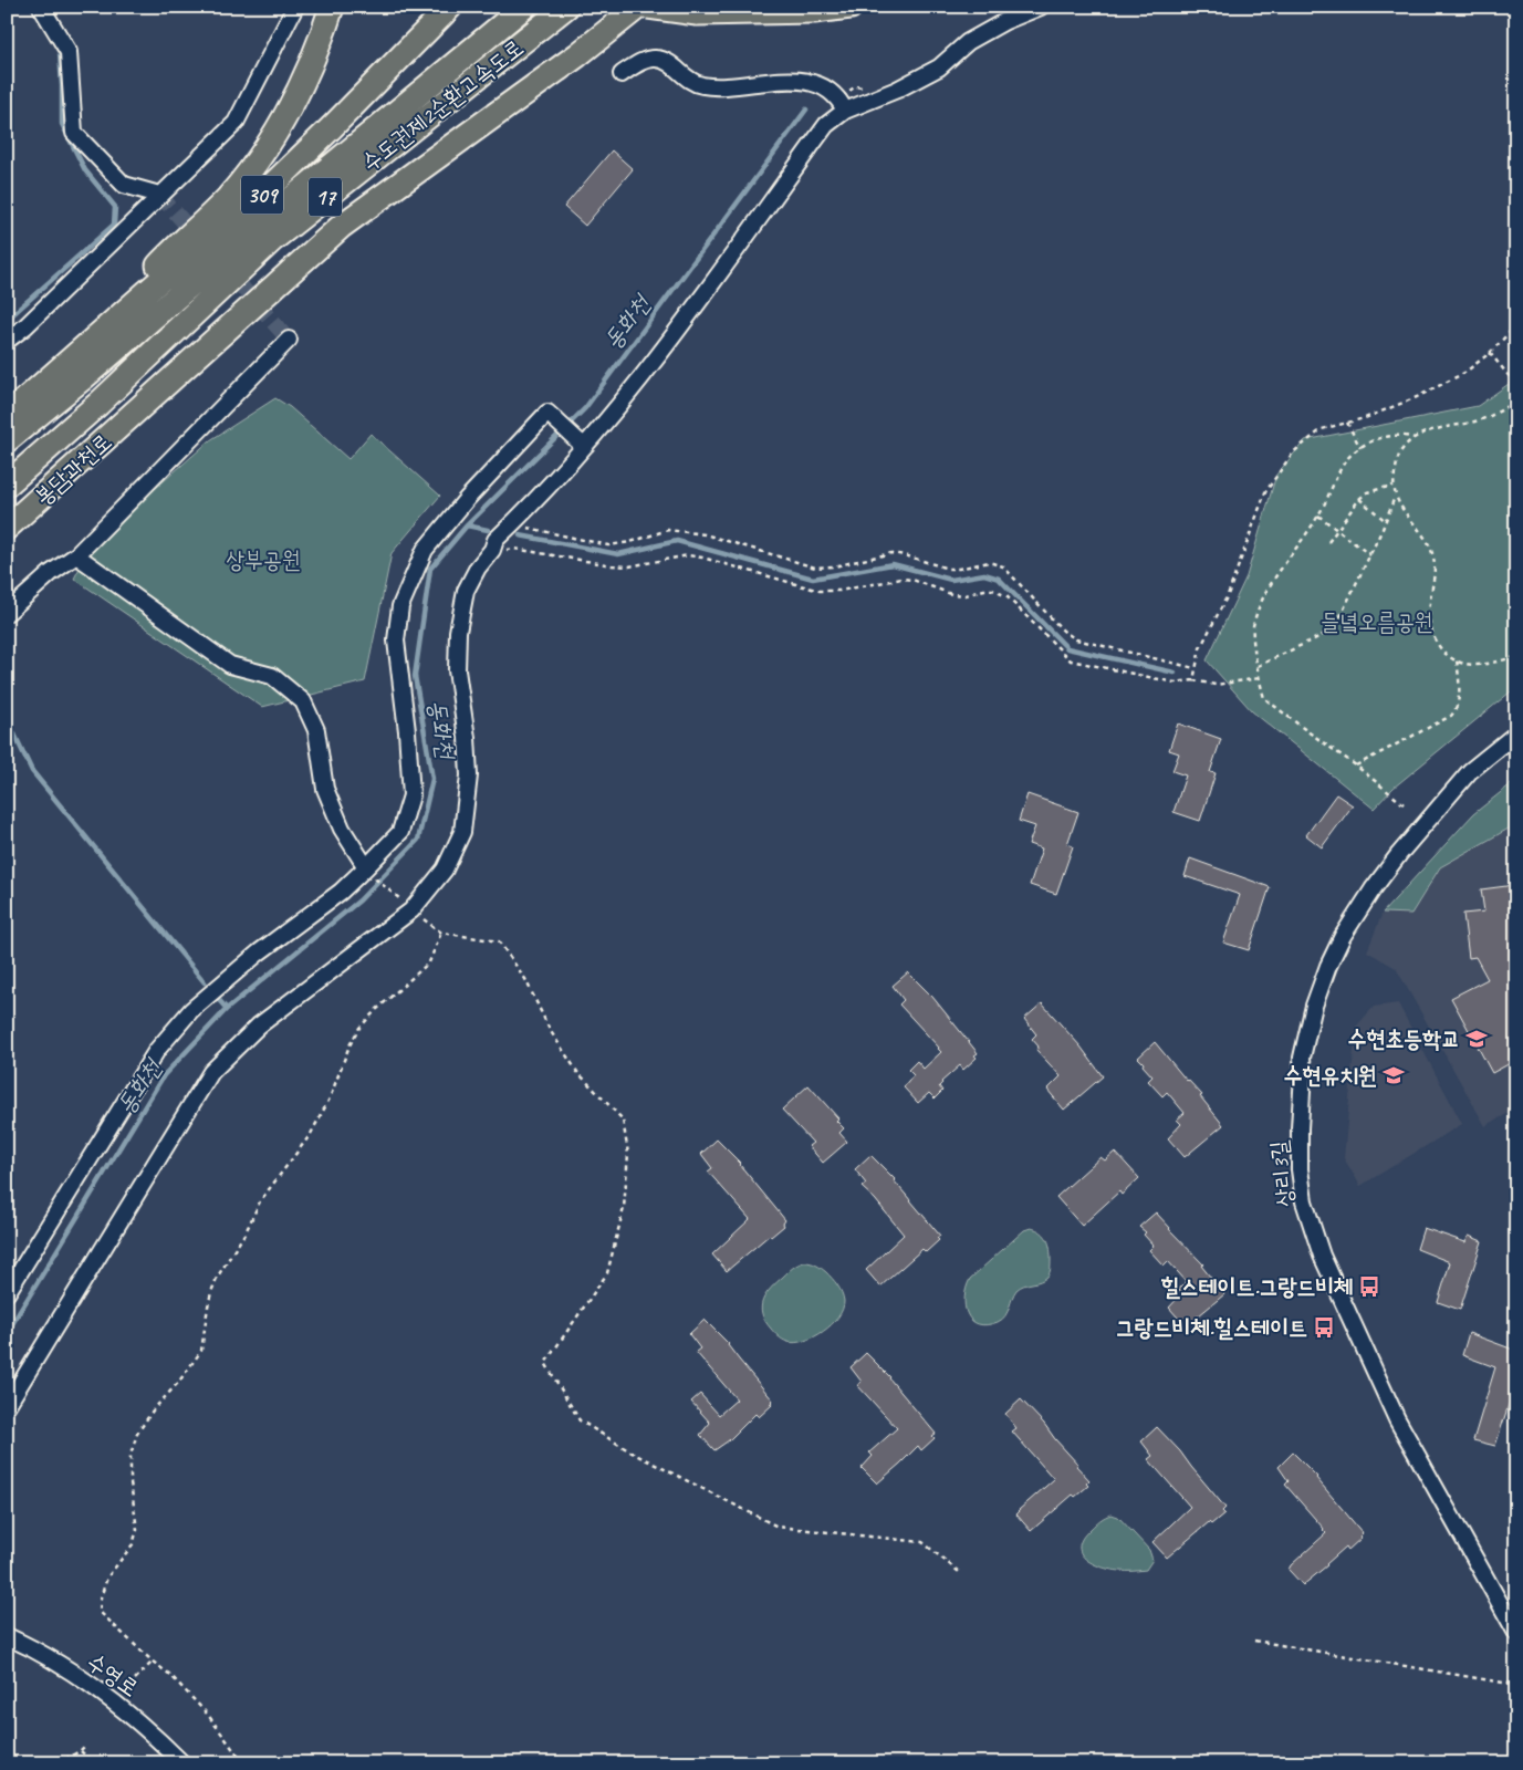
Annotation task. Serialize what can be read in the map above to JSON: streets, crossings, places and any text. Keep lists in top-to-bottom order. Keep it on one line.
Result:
{"streets":{"highway":["수도권제2순환고속도로","309","17","봉담과천로"],"street":["상리3길","수영로"]},"water":["동화천"],"parks":["상부공원","들녘오름공원"],"places":{"school or university":["수현초등학교","수현유치원"],"bus stop":["힐스테이트.그랑드비체","그랑드비체.힐스테이트"]}}
